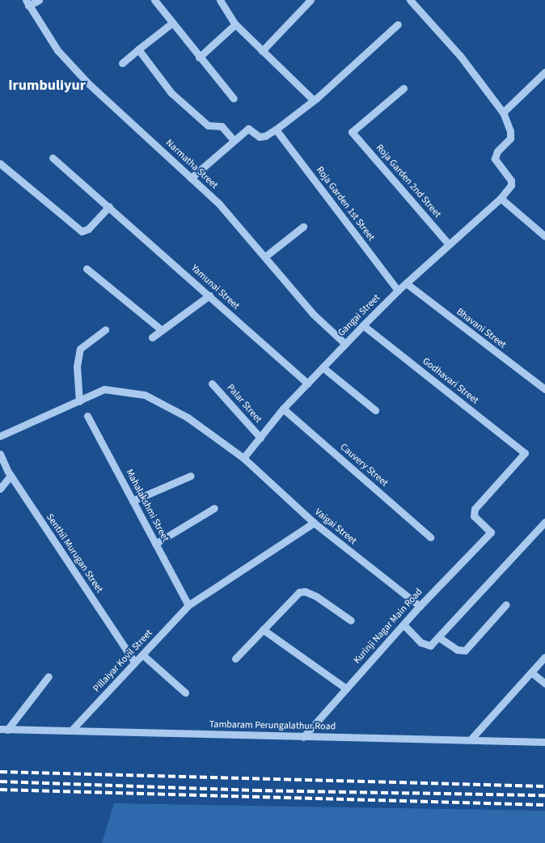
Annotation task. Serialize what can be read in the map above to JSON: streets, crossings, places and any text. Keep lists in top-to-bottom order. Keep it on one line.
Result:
{"streets":{"street":["Narmatha Street","Roja Garden 2nd Street","Roja Garden 1st Street","Yamunai Street","Gangai Street","Bhavani Street","Godhavari Street","Palar Street","Cauvery Street","Mahalakshmi Street","Vaigai Street","Senthil Murugan Street","Kurinji Nagar Main Road","Pillaiyar Kovil Street","Tambaram Perungalathur Road"]},"crossings":[["Narmatha Street","Gangai Street"],["Roja Garden 2nd Street","Gangai Street"],["Roja Garden 1st Street","Gangai Street"],["Yamunai Street","Gangai Street"],["Gangai Street","Bhavani Street"],["Gangai Street","Godhavari Street"],["Gangai Street","Palar Street"],["Gangai Street","Cauvery Street"],["Gangai Street","Vaigai Street"],["Godhavari Street","Kurinji Nagar Main Road"],["Mahalakshmi Street","Pillaiyar Kovil Street"],["Vaigai Street","Kurinji Nagar Main Road"],["Vaigai Street","Pillaiyar Kovil Street"],["Senthil Murugan Street","Pillaiyar Kovil Street"],["Kurinji Nagar Main Road","Tambaram Perungalathur Road"],["Pillaiyar Kovil Street","Tambaram Perungalathur Road"]],"districts":["Irumbuliyur"]}
